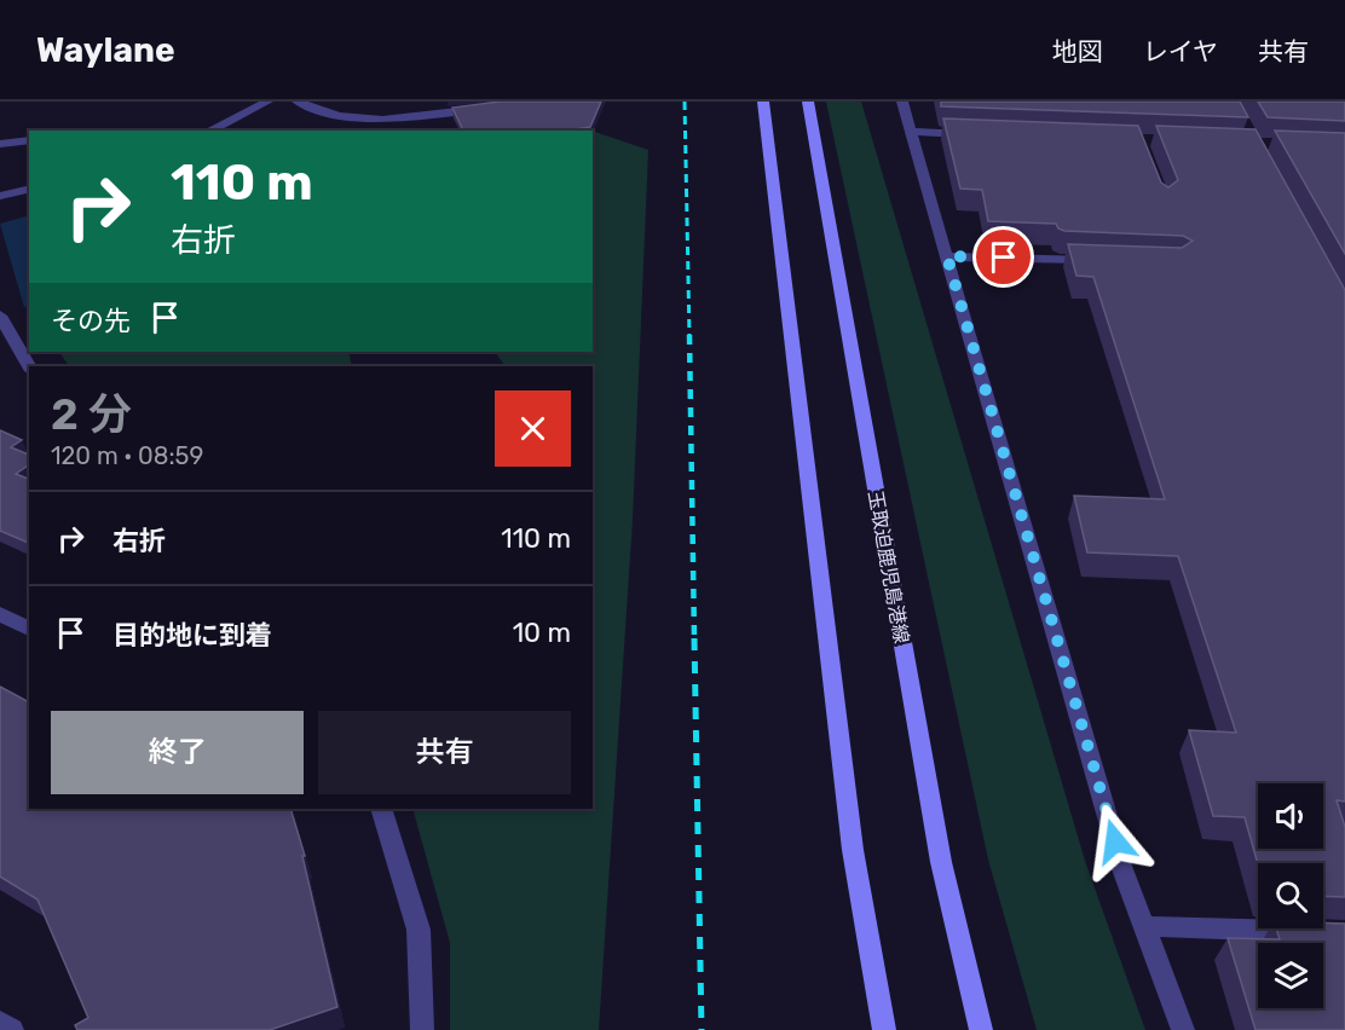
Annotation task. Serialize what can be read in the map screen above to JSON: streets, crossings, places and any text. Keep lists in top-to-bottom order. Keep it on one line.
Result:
{"streets":{"main road":["玉取迫鹿児島港線"]},"page":{"header":"Waylane","nav":["地図","レイヤ","共有"],"turn":["110 m","右折"],"then":"その先","heading":["2 分","120 m · 08:59"],"list":[{"name":"右折","value":"110 m"},{"name":"目的地に到着","value":"10 m"}],"buttons":["終了","共有"]}}
